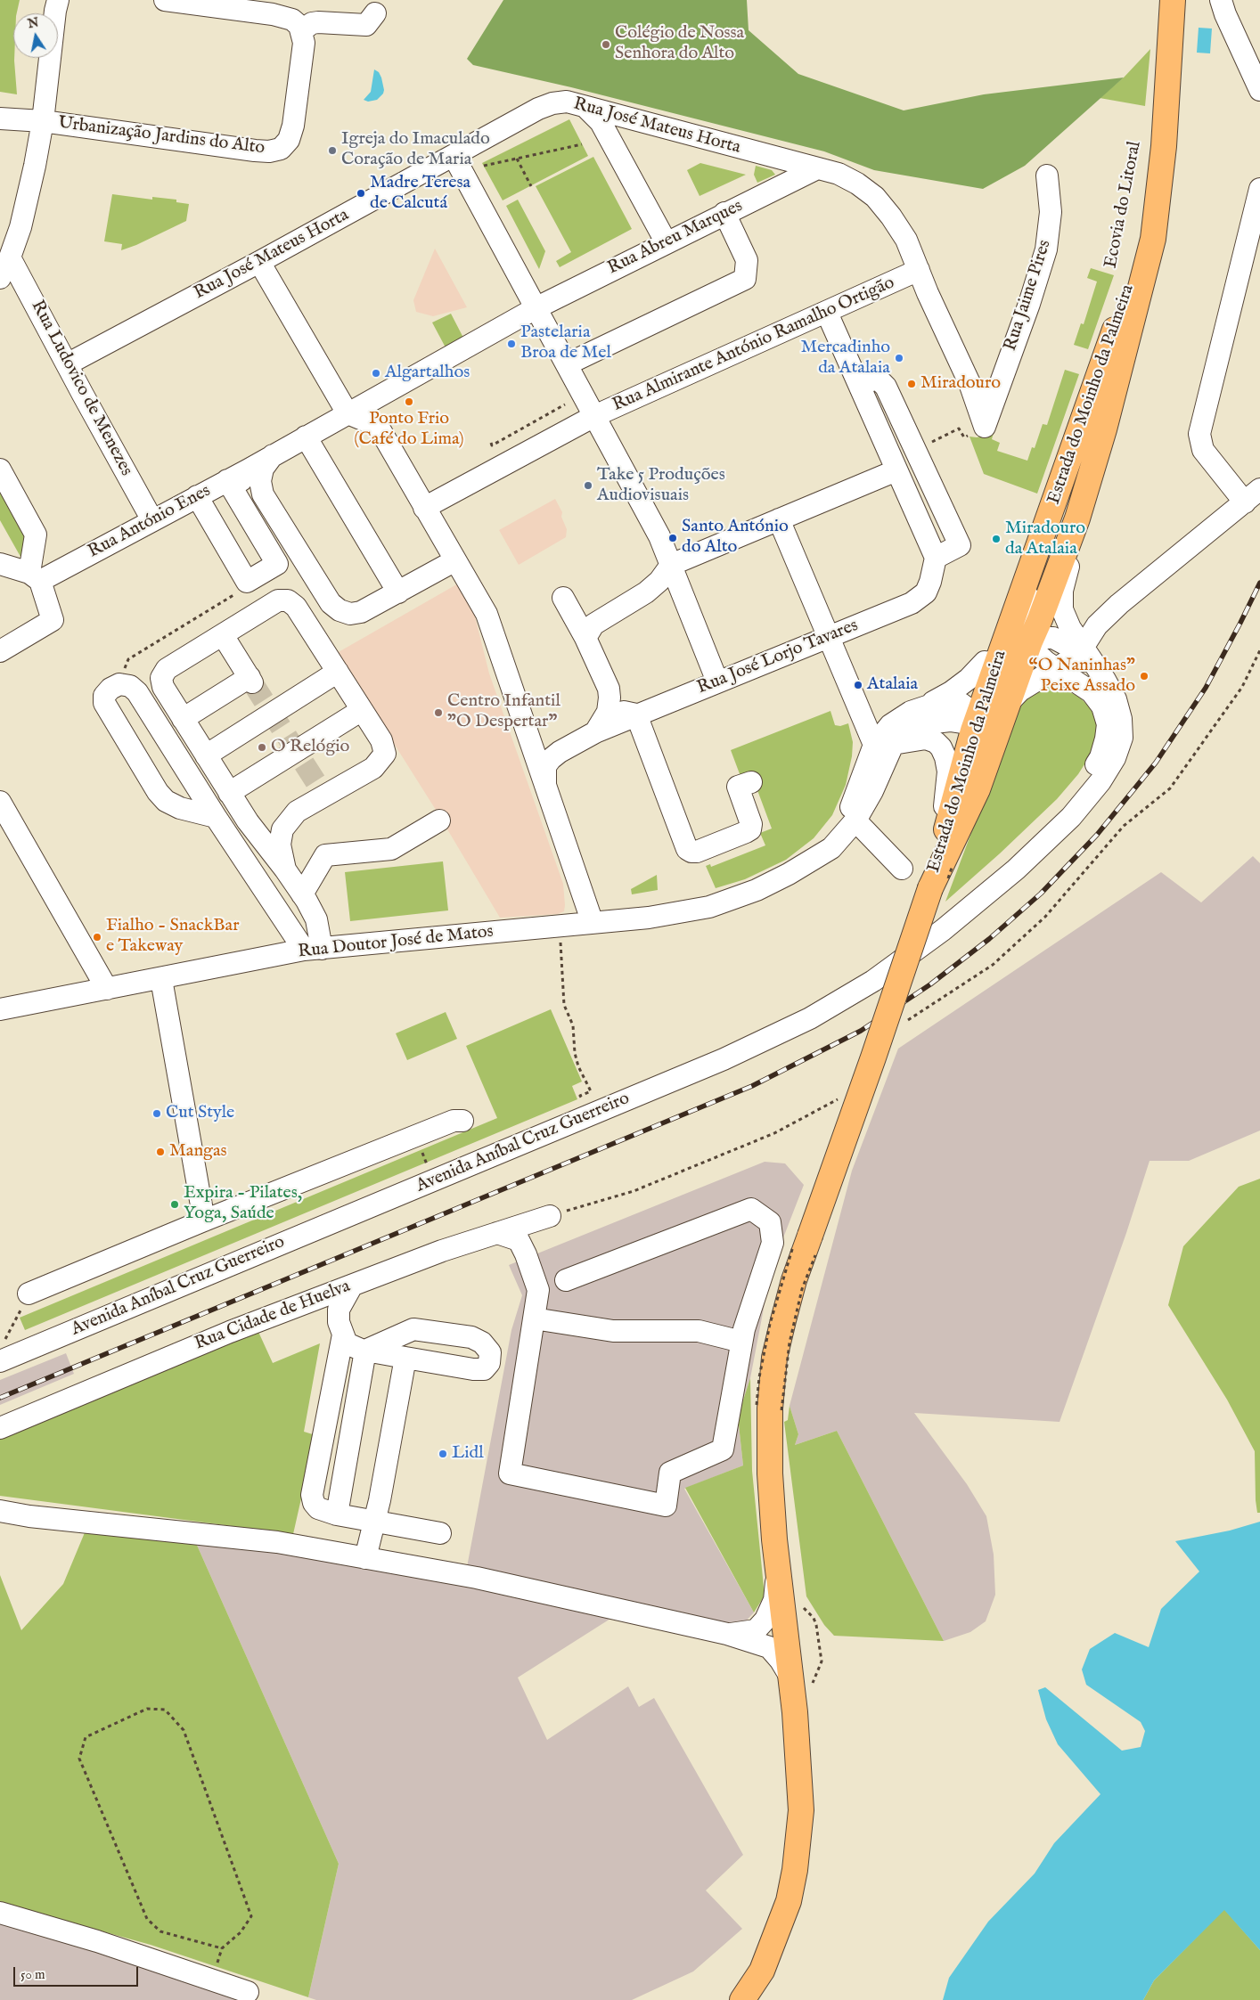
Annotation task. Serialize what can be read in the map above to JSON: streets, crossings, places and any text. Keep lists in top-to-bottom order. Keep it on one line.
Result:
{"streets":{"main road":["Estrada do Moinho da Palmeira"],"street":["Rua José Mateus Horta","Urbanização Jardins do Alto","Rua Abreu Marques","Rua Jaime Pires","Rua Almirante António Ramalho Ortigão","Rua Ludovico de Menezes","Rua António Enes","Rua José Lorjo Tavares","Rua Doutor José de Matos","Avenida Aníbal Cruz Guerreiro","Rua Cidade de Huelva"]},"crossings":[["Rua José Mateus Horta","Rua Abreu Marques"],["Rua José Mateus Horta","Rua Jaime Pires"],["Rua José Mateus Horta","Rua Almirante António Ramalho Ortigão"],["Rua José Mateus Horta","Rua Ludovico de Menezes"],["Rua Abreu Marques","Rua António Enes"],["Rua Ludovico de Menezes","Rua António Enes"]],"places":["Colégio de Nossa Senhora do Alto","Igreja do Imaculado Coração de Maria","Madre Teresa de Calcutá","Pastelaria Broa de Mel","Mercadinho da Atalaia","Algartalhos","Miradouro","Ponto Frio (Café do Lima)","Take 5 Produções Audiovisuais","Santo António do Alto","Miradouro da Atalaia","“O Naninhas” Peixe Assado","Atalaia","Centro Infantil \"O Despertar\"","O Relógio","Fialho - SnackBar e Takeway","Cut Style","Mangas","Expira - Pilates, Yoga, Saúde","Lidl"],"scale_bar":"50 m","north":"top"}
